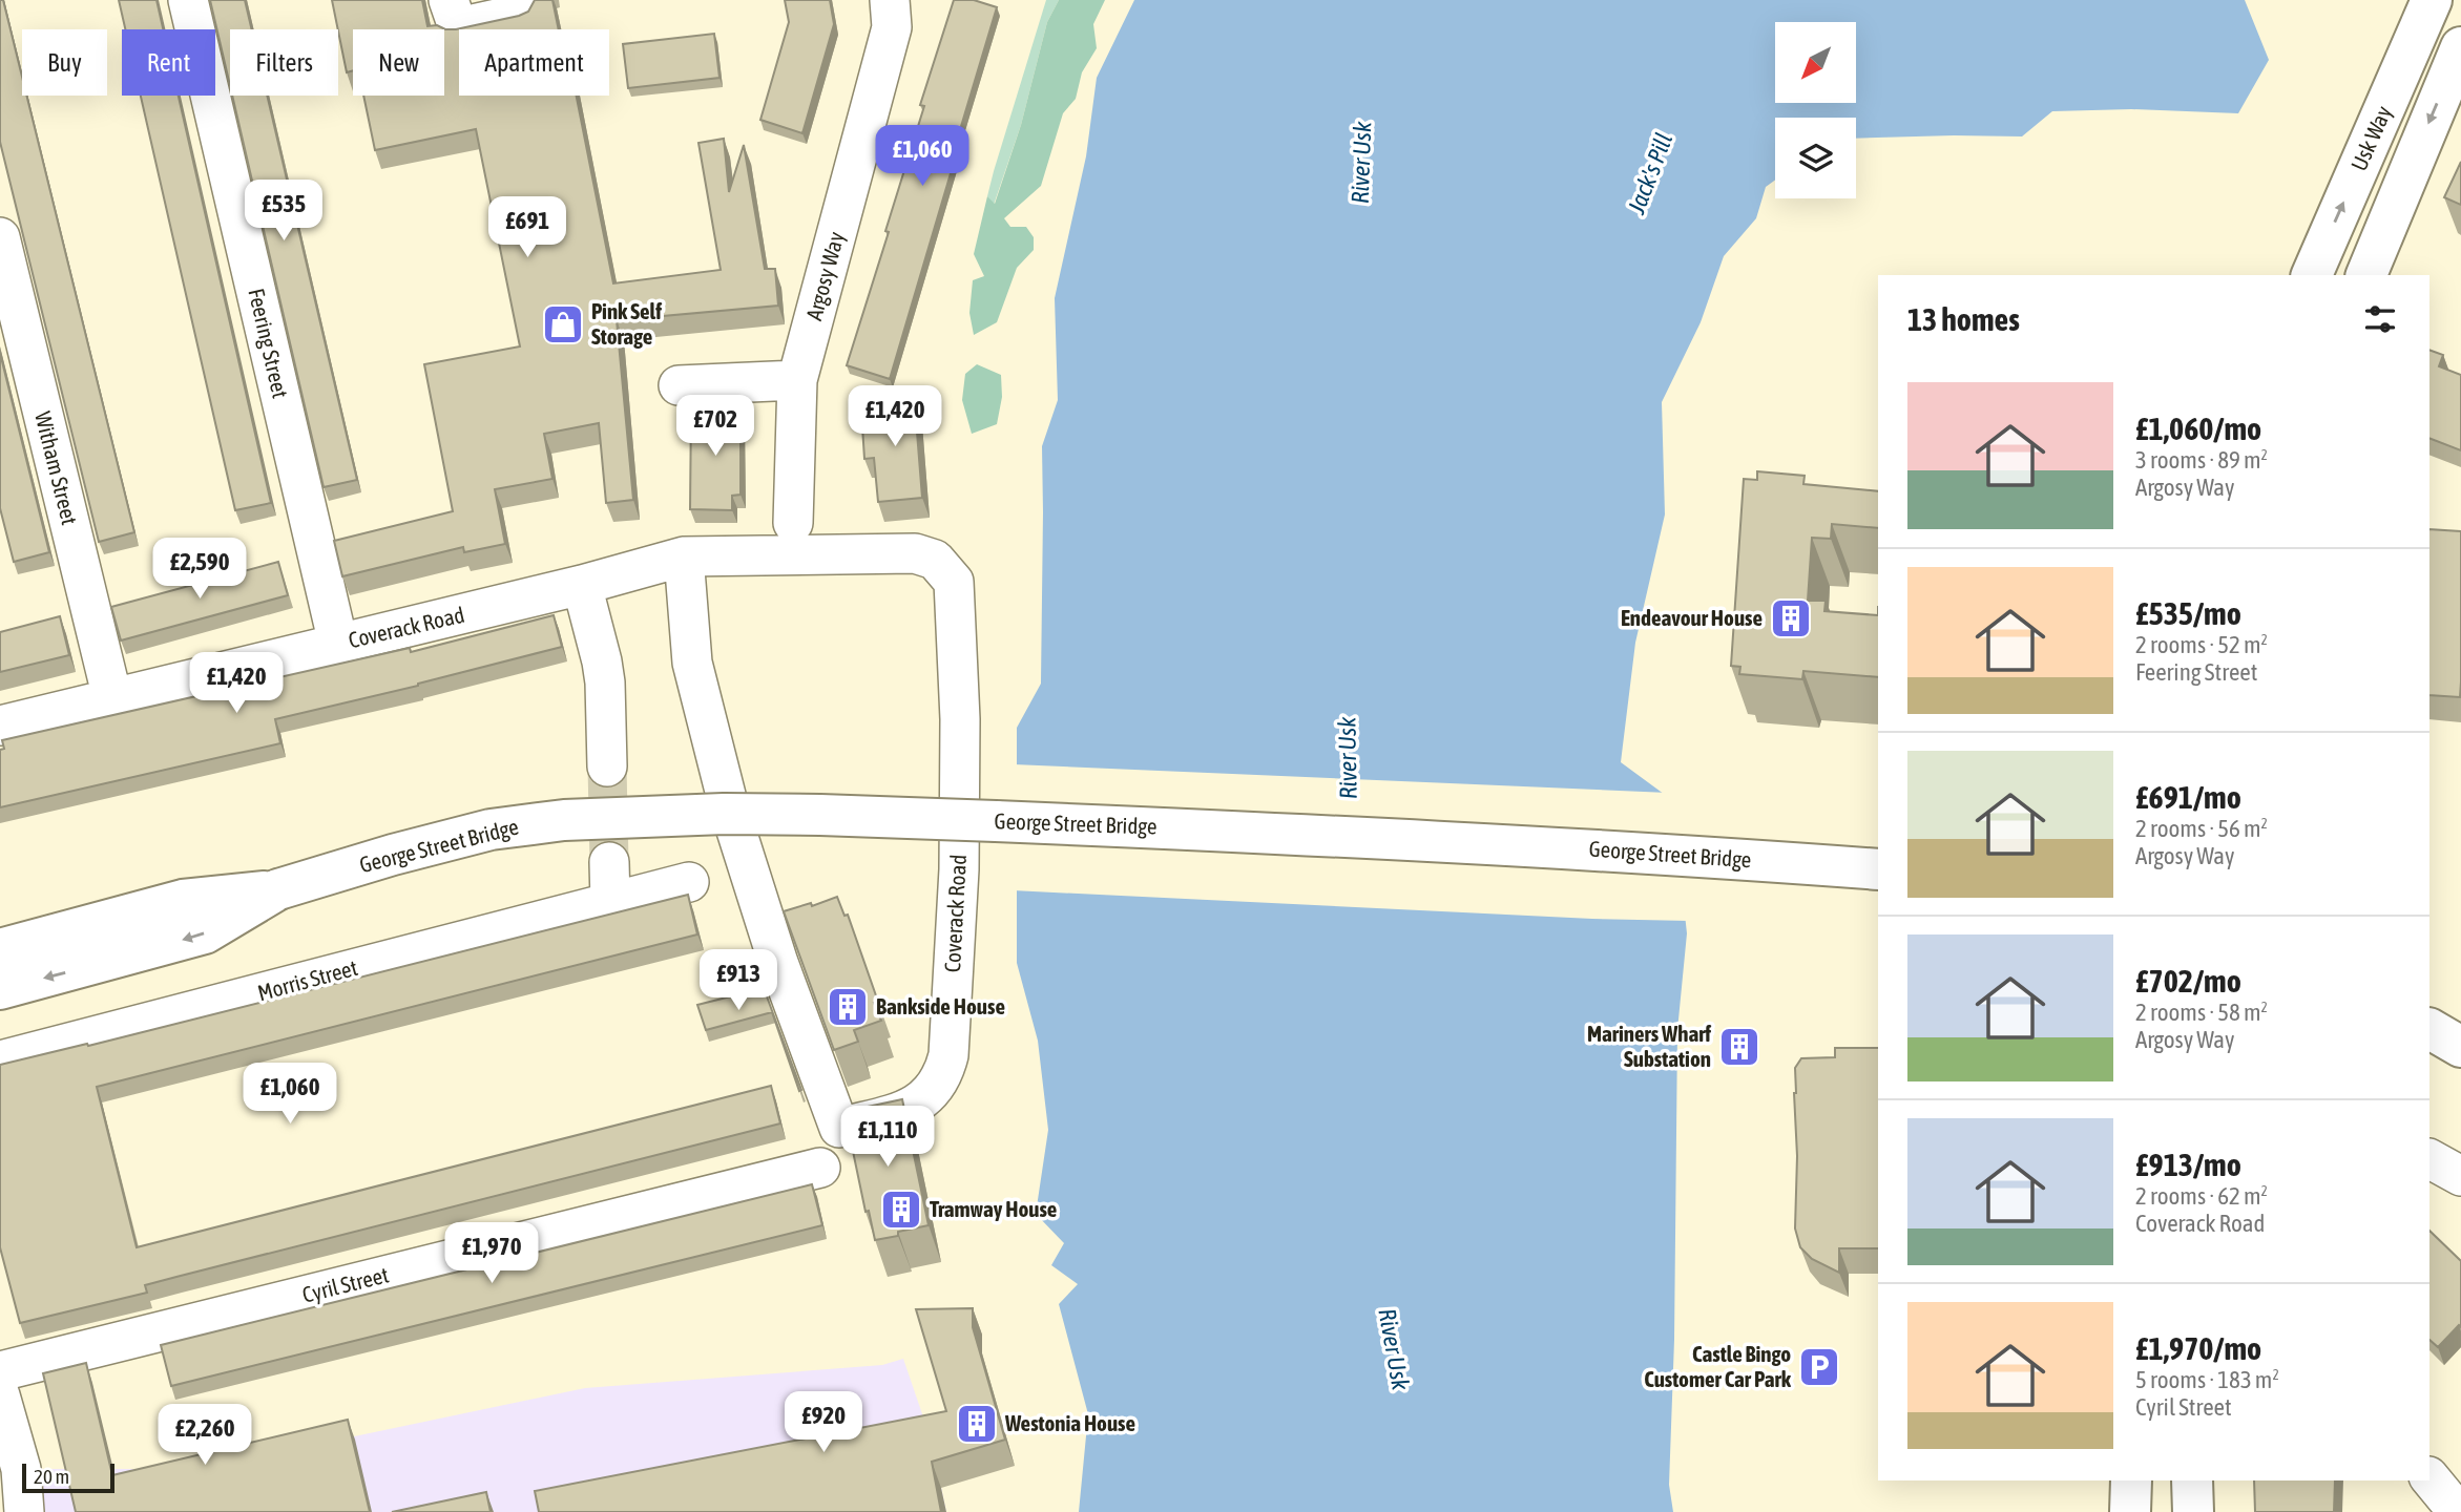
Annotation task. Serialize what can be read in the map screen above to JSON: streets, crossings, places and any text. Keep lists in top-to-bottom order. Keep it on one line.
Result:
{"streets":{"main road":["Usk Way","George Street Bridge"],"street":["Argosy Way","Feering Street","Witham Street","Coverack Road","Morris Street","Cyril Street"]},"crossings":[["Feering Street","Coverack Road"],["Witham Street","Coverack Road"]],"water":["River Usk","Jack's Pill"],"places":{"shop":["Pink Self Storage"],"building":["Endeavour House","Bankside House","Mariners Wharf Substation","Tramway House","Westonia House"],"parking":["Castle Bingo Customer Car Park"]},"scale_bar":"20 m","north":"bottom left","page":{"chip":["Buy","Rent","Filters","New","Apartment"],"price":["£1,060","£535","£691","£1,420","£702","£2,590","£1,420","£913","£1,060","£1,110","£1,970","£920","£2,260"],"heading":"13 homes","list":[{"name":"£1,060/mo","note":"3 rooms · 89 m² · Argosy Way"},{"name":"£535/mo","note":"2 rooms · 52 m² · Feering Street"},{"name":"£691/mo","note":"2 rooms · 56 m² · Argosy Way"},{"name":"£702/mo","note":"2 rooms · 58 m² · Argosy Way"},{"name":"£913/mo","note":"2 rooms · 62 m² · Coverack Road"},{"name":"£1,970/mo","note":"5 rooms · 183 m² · Cyril Street"}],"scale":"20 m"}}
